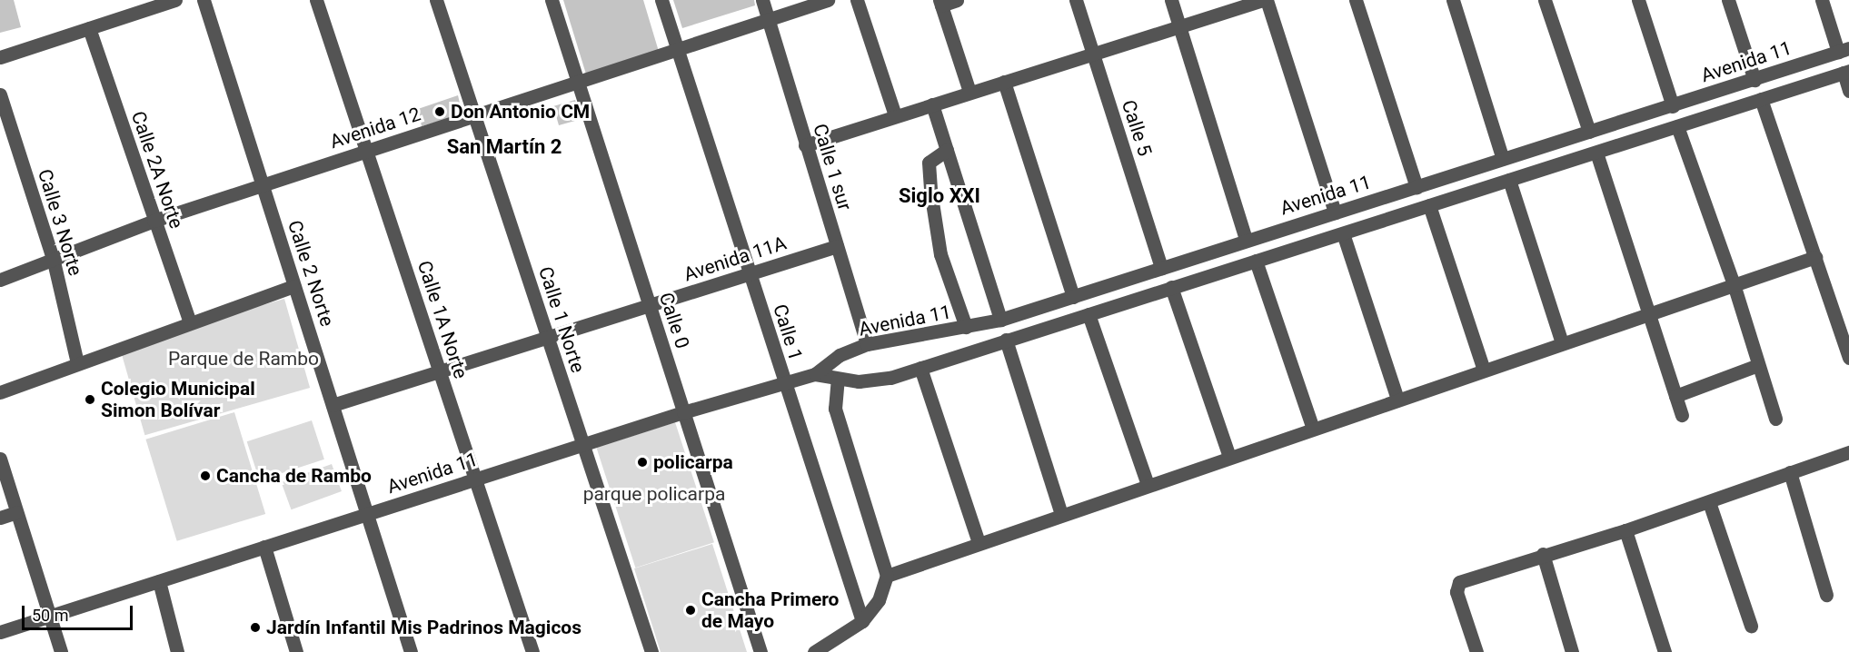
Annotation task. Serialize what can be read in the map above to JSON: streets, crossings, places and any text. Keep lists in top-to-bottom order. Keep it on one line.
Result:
{"streets":{"street":["Avenida 11","Avenida 12","Calle 5","Calle 1 sur","Calle 2A Norte","Calle 3 Norte","Avenida 11A","Calle 2 Norte","Calle 1A Norte","Calle 1 Norte","Calle 0","Calle 1"]},"crossings":[["Avenida 11","Calle 5"],["Avenida 11","Calle 1 sur"],["Avenida 11","Calle 2 Norte"],["Avenida 11","Calle 1A Norte"],["Avenida 11","Calle 1 Norte"],["Avenida 11","Calle 0"],["Avenida 11","Calle 1"],["Avenida 12","Calle 1 sur"],["Avenida 12","Calle 2A Norte"],["Avenida 12","Calle 3 Norte"],["Avenida 12","Calle 2 Norte"],["Avenida 12","Calle 1A Norte"],["Avenida 12","Calle 1 Norte"],["Avenida 12","Calle 0"],["Avenida 12","Calle 1"],["Calle 1 sur","Avenida 11A"],["Avenida 11A","Calle 2 Norte"],["Avenida 11A","Calle 1A Norte"],["Avenida 11A","Calle 1 Norte"],["Avenida 11A","Calle 0"],["Avenida 11A","Calle 1"]],"districts":["San Martín 2","Siglo XXI"],"parks":["Parque de Rambo","parque policarpa"],"places":["Don Antonio CM","Colegio Municipal Simon Bolívar","policarpa","Cancha de Rambo","Cancha Primero de Mayo","Jardín Infantil Mis Padrinos Magicos"],"scale_bar":"50 m"}
